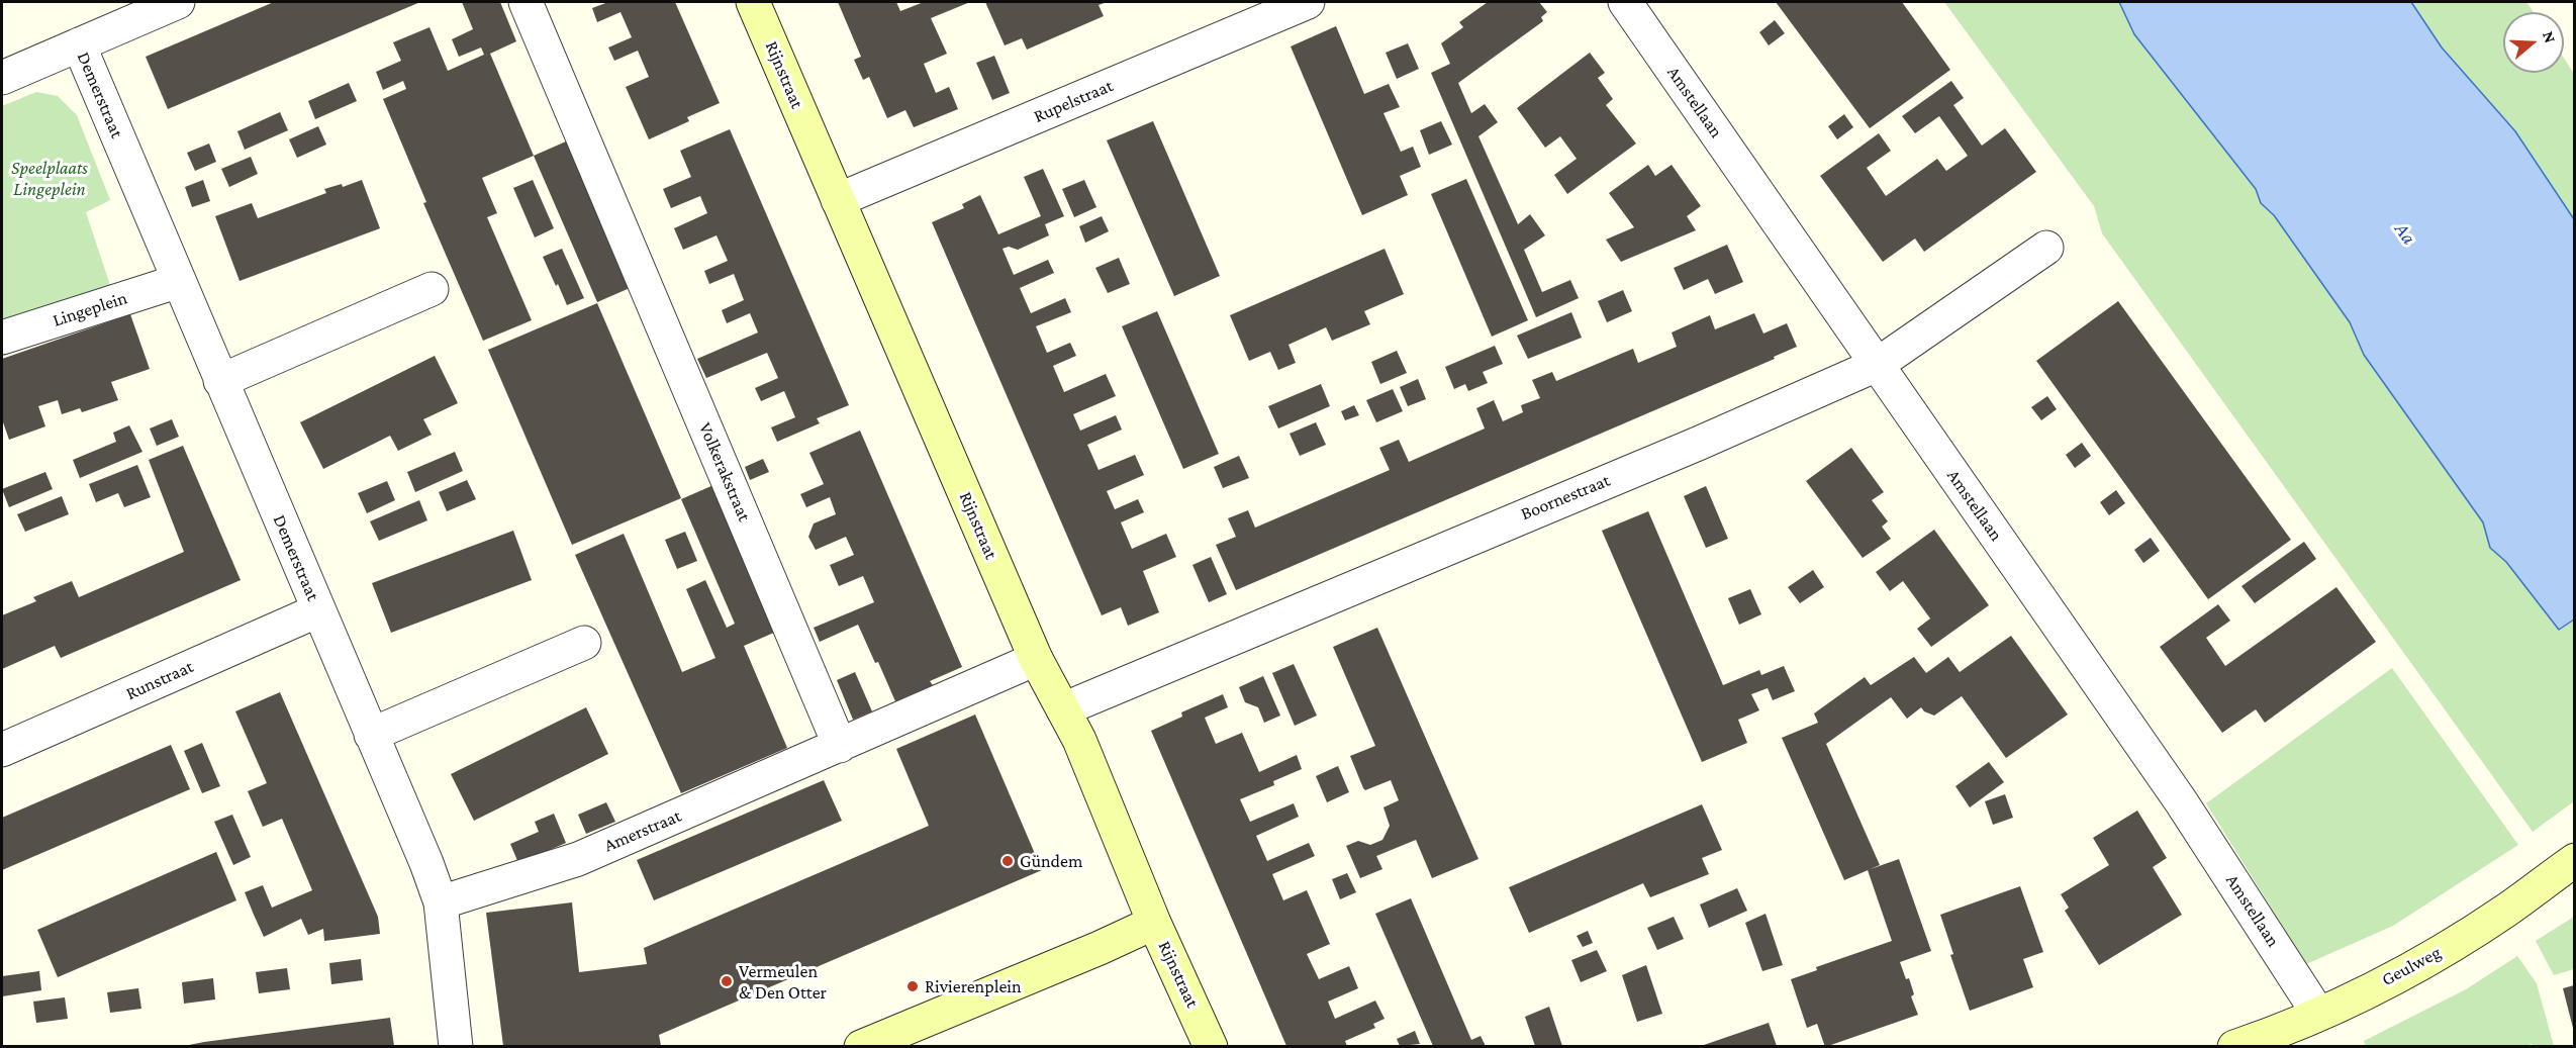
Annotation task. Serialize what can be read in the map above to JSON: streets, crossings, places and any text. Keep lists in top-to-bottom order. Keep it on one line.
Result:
{"streets":{"street":["Rijnstraat","Demerstraat","Rupelstraat","Amstellaan","Lingeplein","Volkerakstraat","Boornestraat","Runstraat","Amerstraat","Geulweg"]},"crossings":[["Rijnstraat","Rupelstraat"],["Rijnstraat","Boornestraat"],["Demerstraat","Lingeplein"],["Demerstraat","Runstraat"],["Demerstraat","Amerstraat"],["Amstellaan","Boornestraat"],["Amstellaan","Geulweg"],["Volkerakstraat","Amerstraat"]],"water":["Aa"],"parks":["Speelplaats Lingeplein"],"places":["Gündem","Vermeulen & Den Otter","Rivierenplein"],"north":"right"}
